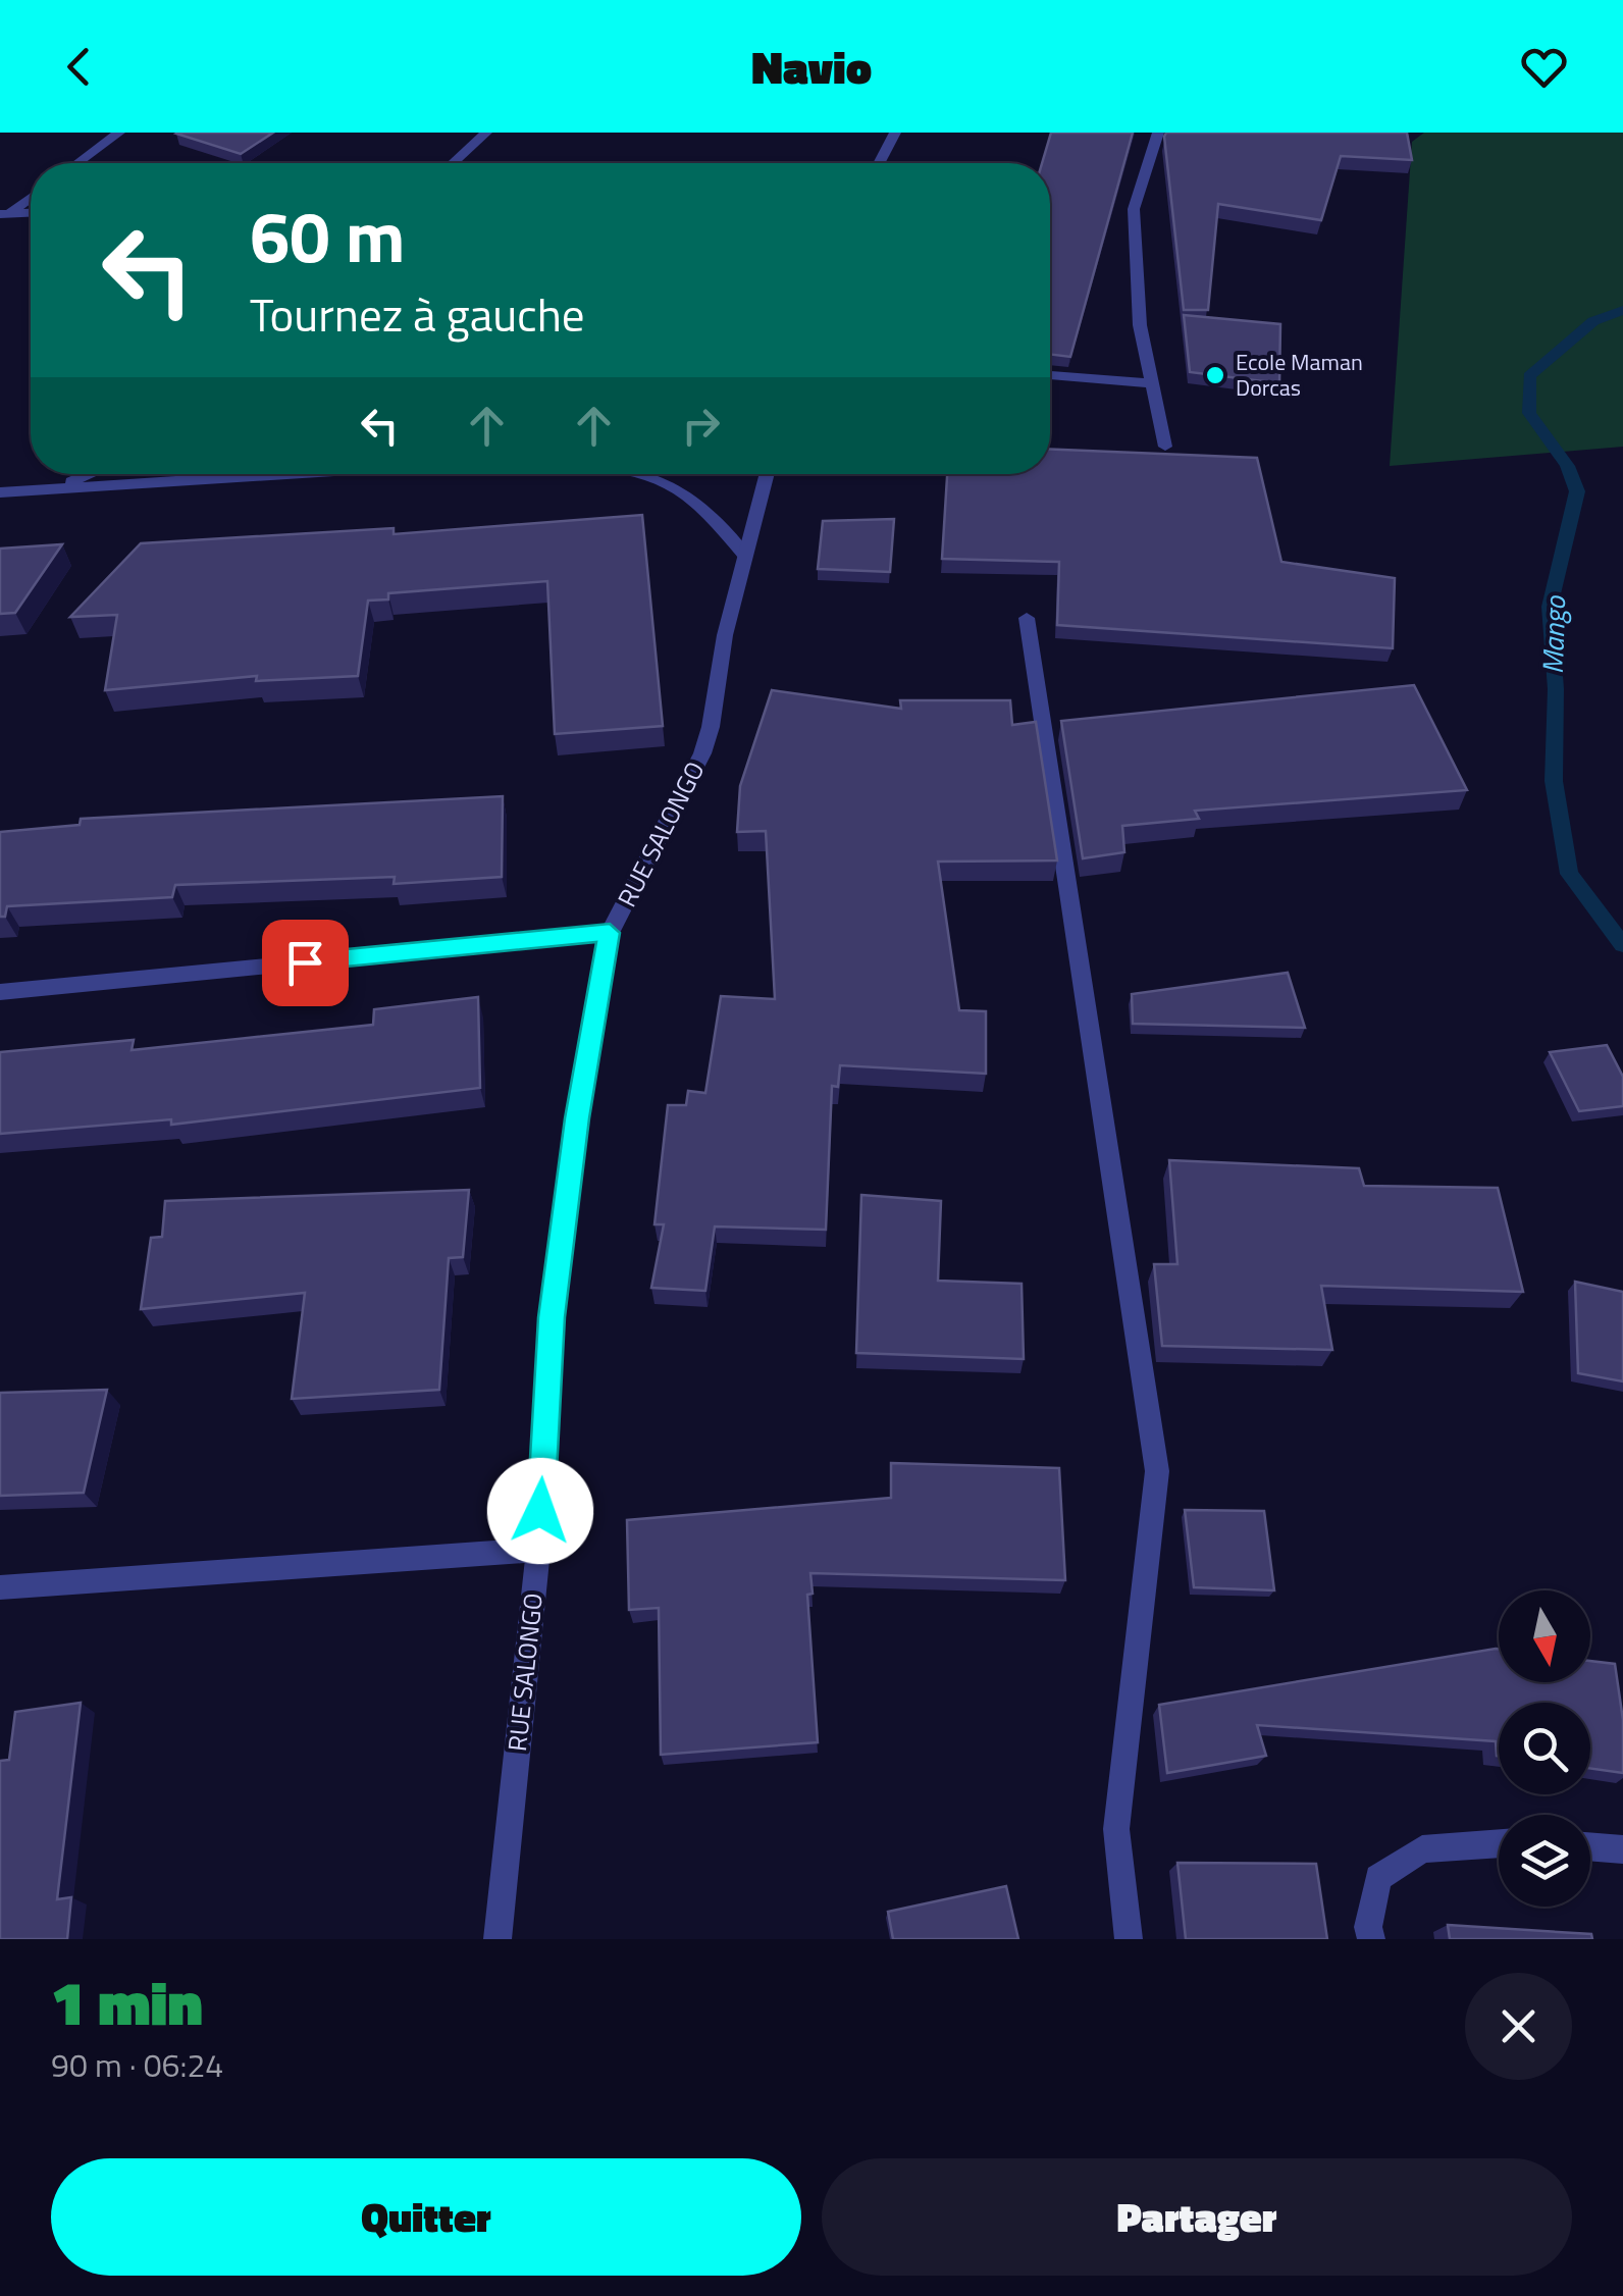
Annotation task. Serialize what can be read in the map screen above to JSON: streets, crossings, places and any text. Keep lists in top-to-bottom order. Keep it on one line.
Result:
{"streets":{"street":["RUE SALONGO"]},"water":["Mango"],"places":["Ecole Maman Dorcas"],"north":"bottom","page":{"header":"Navio","turn":["60 m","Tournez à gauche"],"heading":["1 min","90 m · 06:24"],"buttons":["Quitter","Partager"]}}
